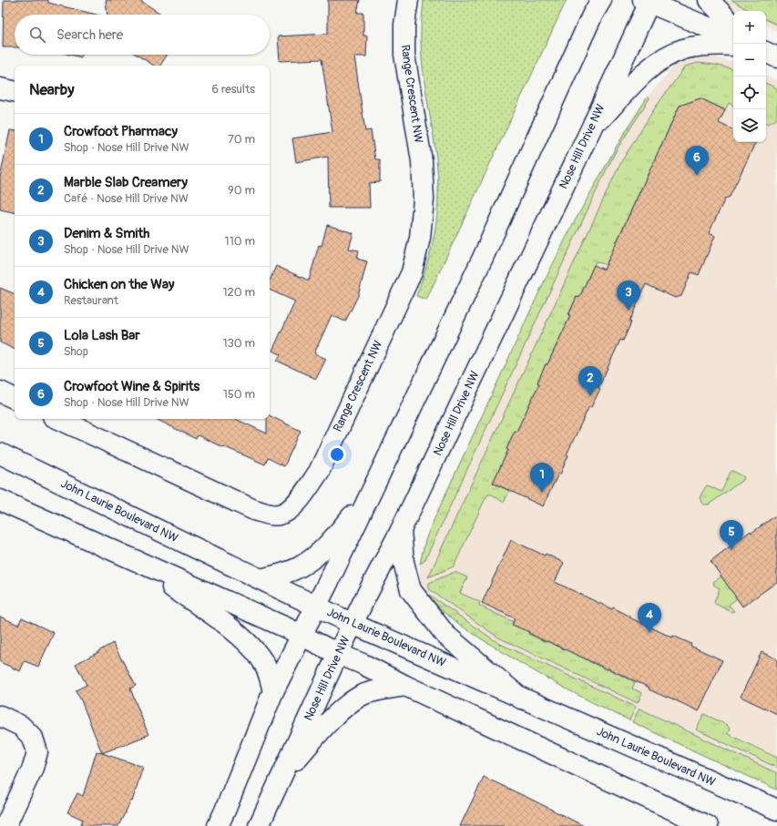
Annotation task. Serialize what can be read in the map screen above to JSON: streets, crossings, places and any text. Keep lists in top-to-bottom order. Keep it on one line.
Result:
{"streets":{"main road":["Range Crescent NW","Nose Hill Drive NW","John Laurie Boulevard NW"]},"crossings":[["Nose Hill Drive NW","John Laurie Boulevard NW"]],"page":{"map_buttons":["+","−"],"search":"Search here","heading":["Nearby","6 results"],"list":[{"mark":"1","name":"Crowfoot Pharmacy","note":"Shop · Nose Hill Drive NW","value":"70 m"},{"mark":"2","name":"Marble Slab Creamery","note":"Café · Nose Hill Drive NW","value":"90 m"},{"mark":"3","name":"Denim & Smith","note":"Shop · Nose Hill Drive NW","value":"110 m"},{"mark":"4","name":"Chicken on the Way","note":"Restaurant","value":"120 m"},{"mark":"5","name":"Lola Lash Bar","note":"Shop","value":"130 m"},{"mark":"6","name":"Crowfoot Wine & Spirits","note":"Shop · Nose Hill Drive NW","value":"150 m"}],"pins":["6","3","2","1","5","4"]}}
